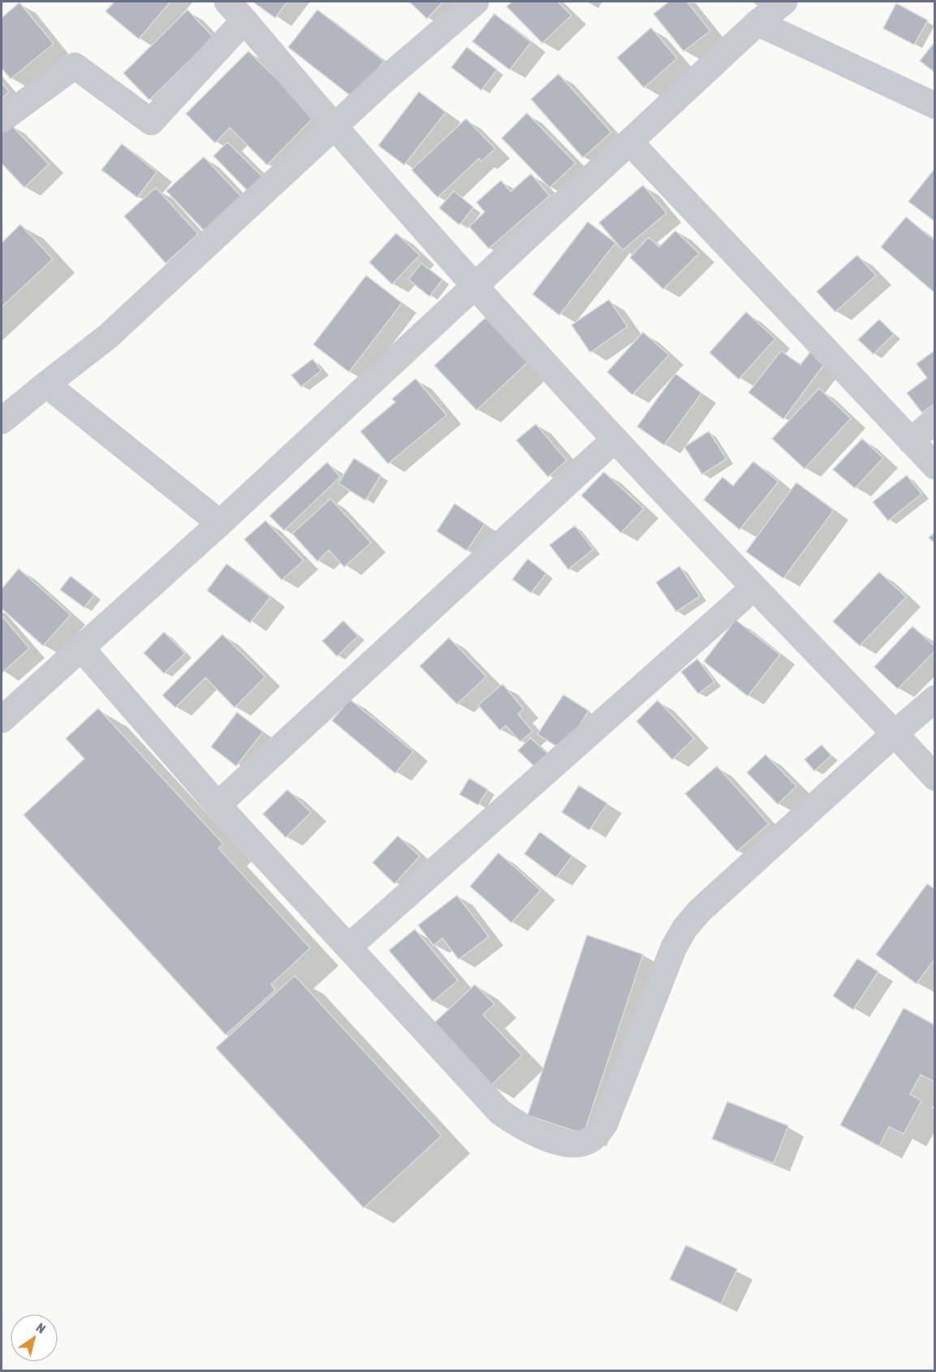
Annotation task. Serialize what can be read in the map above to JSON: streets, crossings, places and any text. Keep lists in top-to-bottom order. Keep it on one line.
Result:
{"north":"top right"}
